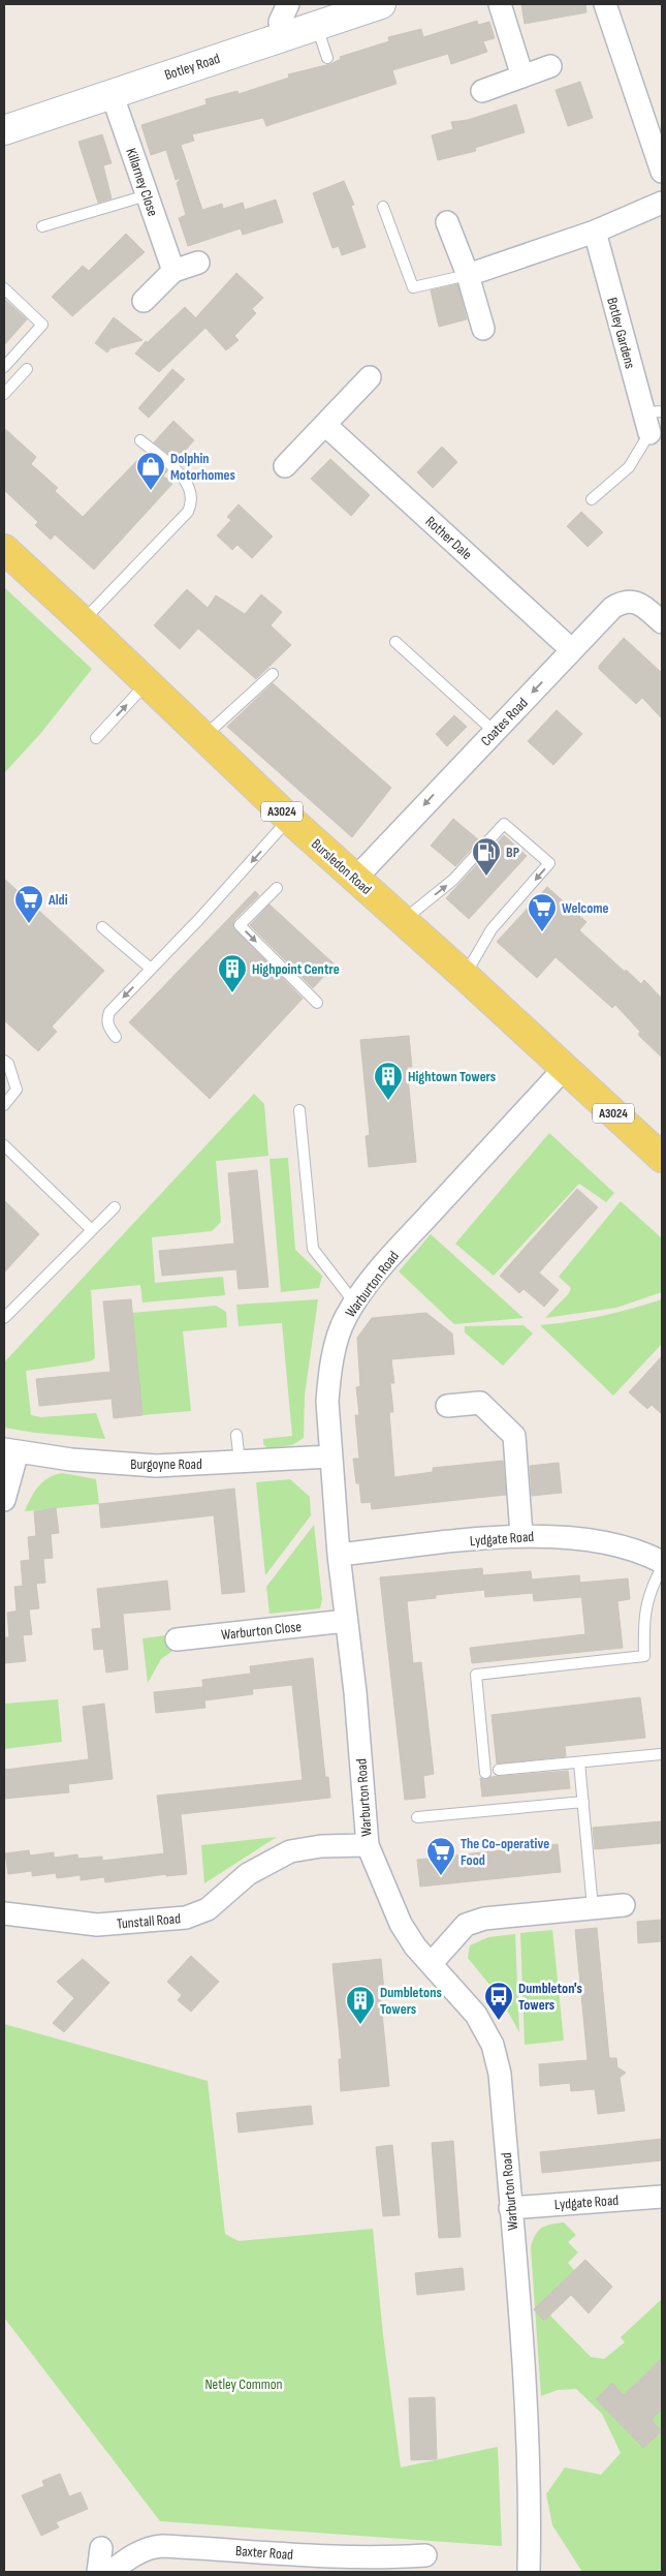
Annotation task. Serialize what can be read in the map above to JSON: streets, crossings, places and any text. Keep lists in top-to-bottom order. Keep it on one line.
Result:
{"streets":{"main road":["Botley Road","A3024","Bursledon Road"],"street":["Killarney Close","Botley Gardens","Rother Dale","Coates Road","Warburton Road","Burgoyne Road","Lydgate Road","Warburton Close","Tunstall Road","Baxter Road"]},"crossings":[["Botley Road","Killarney Close"],["Rother Dale","Coates Road"],["Coates Road","Bursledon Road"],["Bursledon Road","Warburton Road"],["Warburton Road","Burgoyne Road"],["Warburton Road","Lydgate Road"],["Warburton Road","Warburton Close"],["Warburton Road","Tunstall Road"]],"one_way":["Coates Road"],"parks":["Netley Common"],"places":{"shop":["Dolphin Motorhomes"],"fuel station":["BP"],"supermarket":["Aldi","Welcome","The Co-operative Food"],"building":["Highpoint Centre","Hightown Towers","Dumbletons Towers"],"bus stop":["Dumbleton's Towers"]}}
